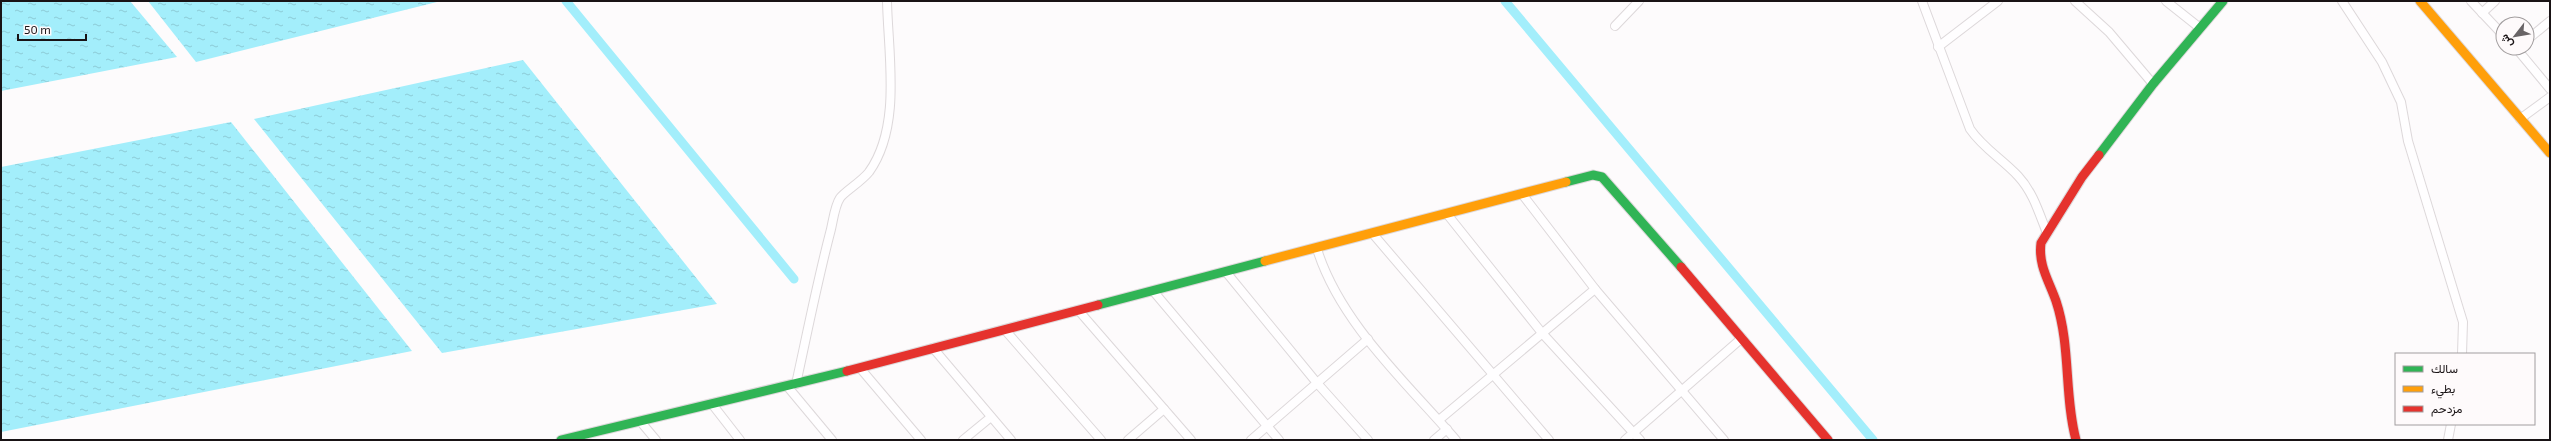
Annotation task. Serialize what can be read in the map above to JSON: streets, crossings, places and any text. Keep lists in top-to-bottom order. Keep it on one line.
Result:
{"legend":["سالك","بطيء","مزدحم"],"scale_bar":"50 m","north":"bottom left"}
